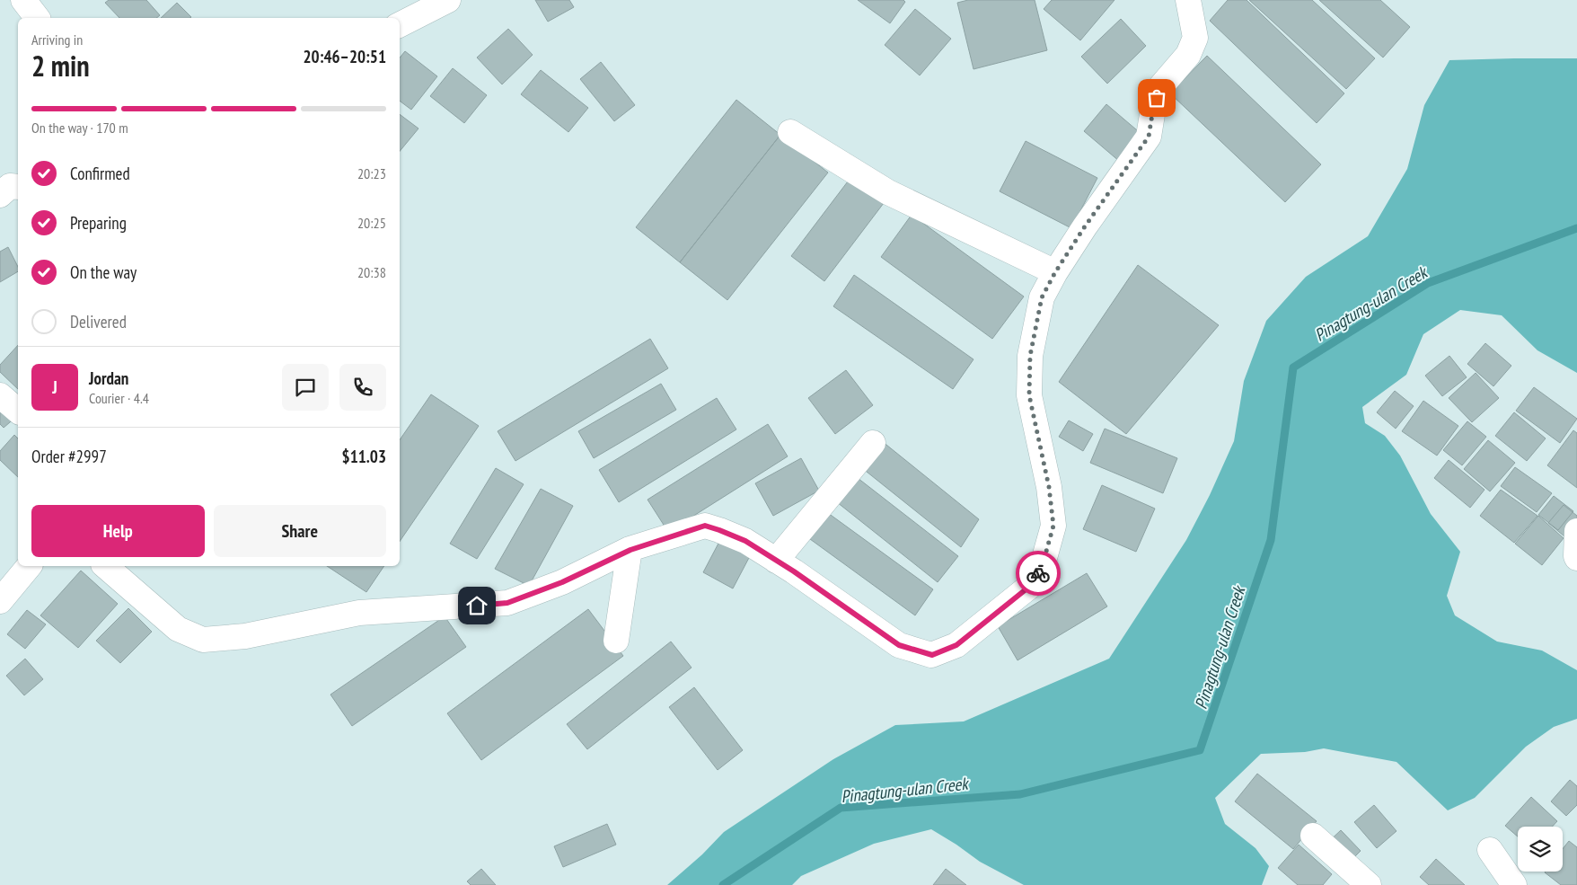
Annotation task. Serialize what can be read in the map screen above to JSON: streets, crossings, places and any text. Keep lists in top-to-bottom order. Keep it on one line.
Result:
{"water":["Pinagtung-ulan Creek"],"page":{"heading":["2 min","Arriving in","20:46–20:51"],"panel":["Jordan","Courier · 4.4","Order #2997","$11.03"],"bar":"On the way · 170 m","list":[["Confirmed","20:23"],["Preparing","20:25"],["On the way","20:38"],"Delivered"],"round":"J","buttons":["Help","Share"]}}
